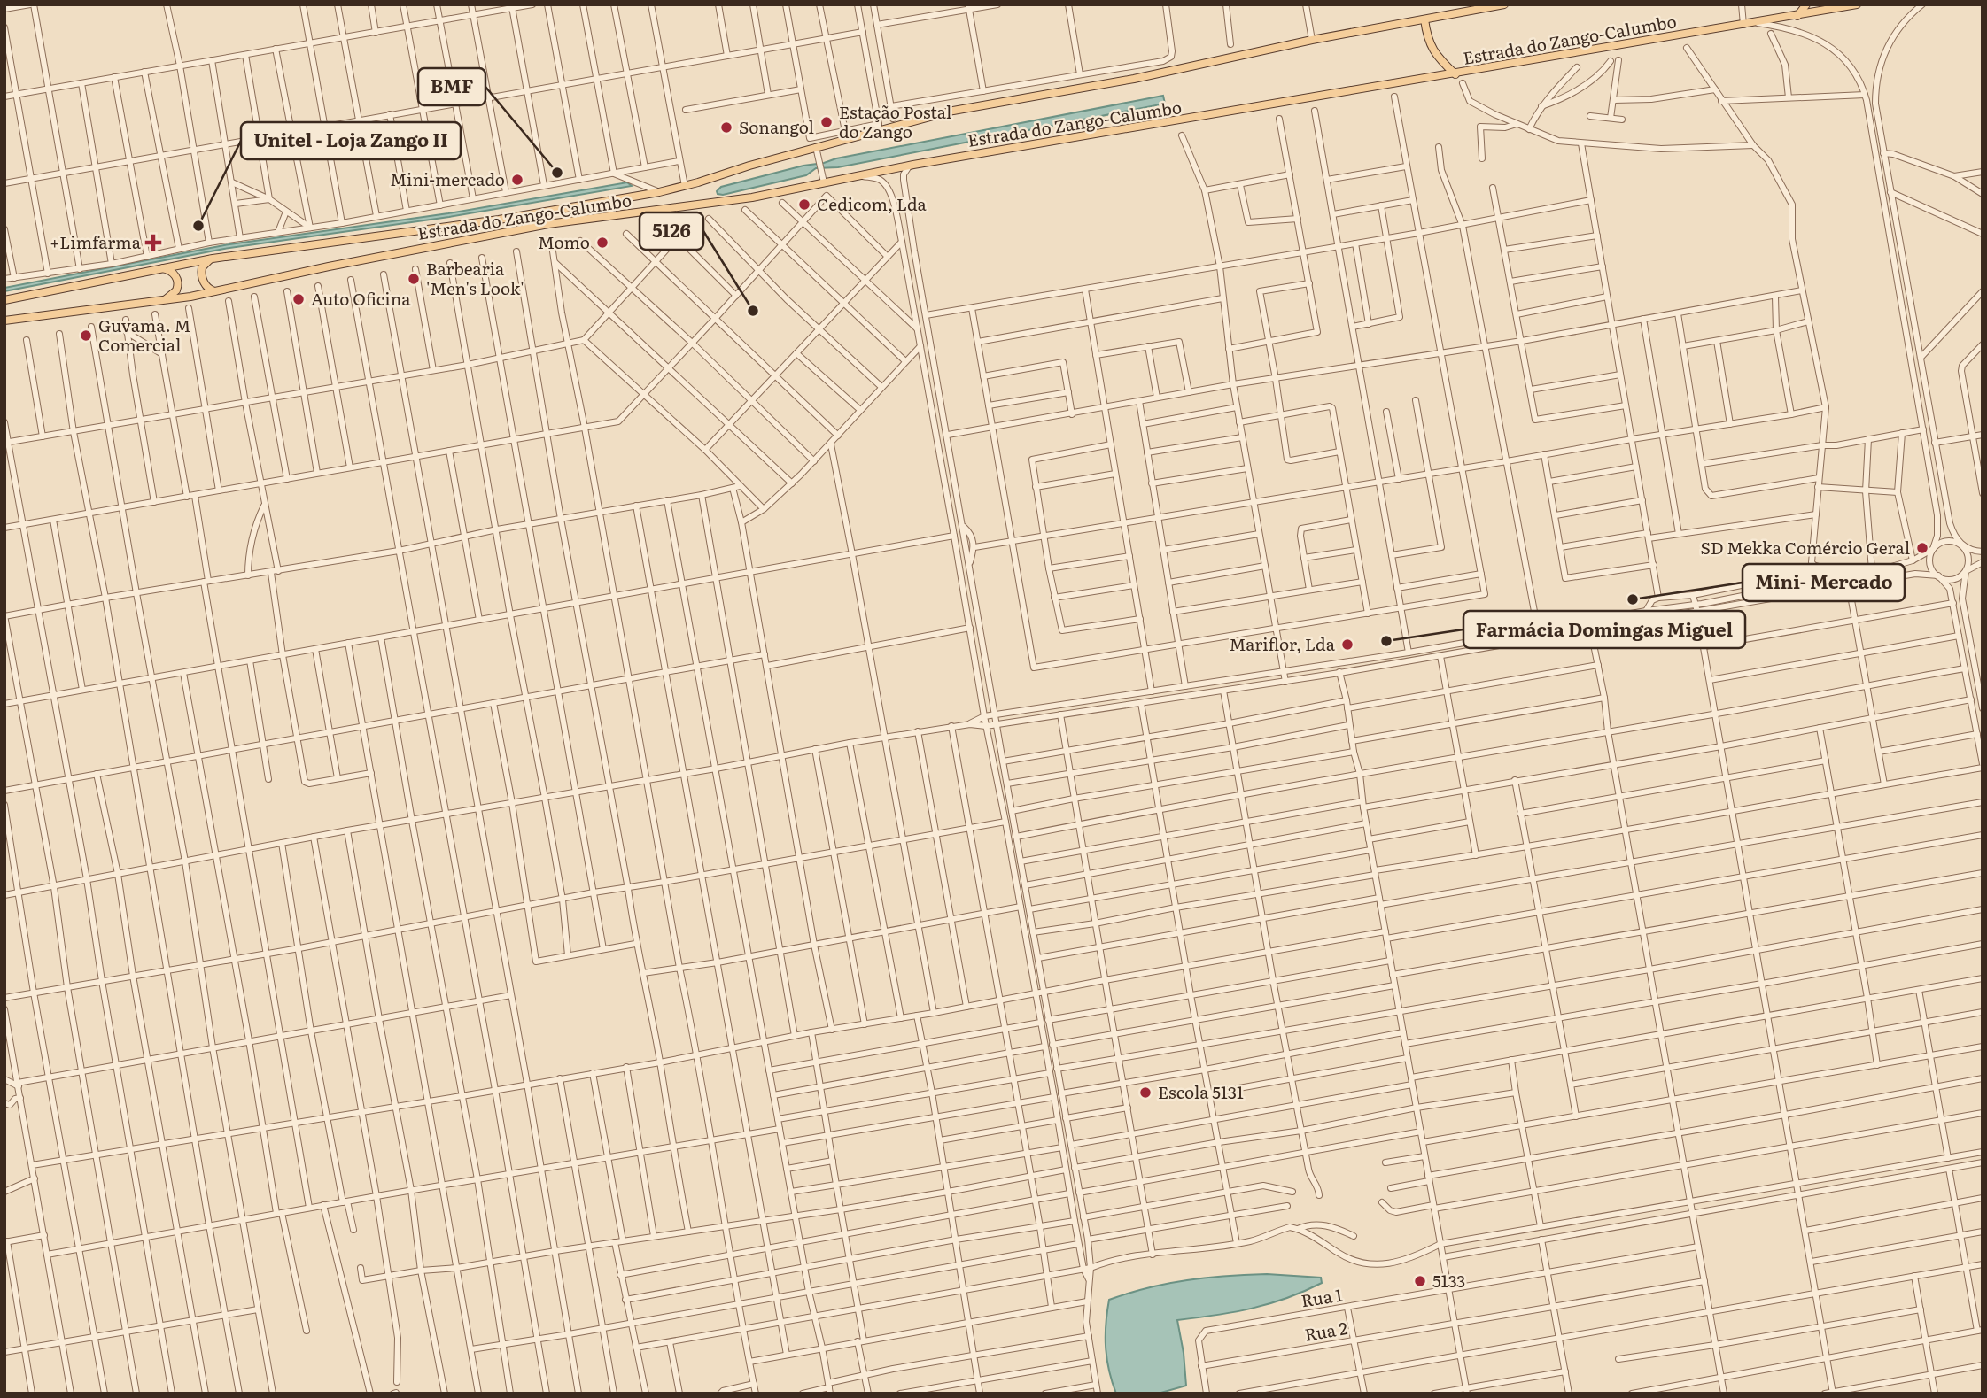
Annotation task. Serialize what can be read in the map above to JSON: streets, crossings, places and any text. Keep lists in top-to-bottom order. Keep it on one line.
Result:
{"streets":{"main road":["Estrada do Zango-Calumbo"],"street":["Rua 1","Rua 2"]},"crossings":[["Rua 1","Rua 2"]],"places":{"other":["Estação Postal do Zango","Sonangol","BMF","Mini-mercado","Cedicom, Lda","Unitel - Loja Zango II","Momo","Barbearia 'Men's Look'","Auto Oficina","5126","Guvama. M Comercial","SD Mekka Comércio Geral","Mini- Mercado","Farmácia Domingas Miguel","Mariflor, Lda","Escola 5131","5133"],"health":["+Limfarma"]}}
